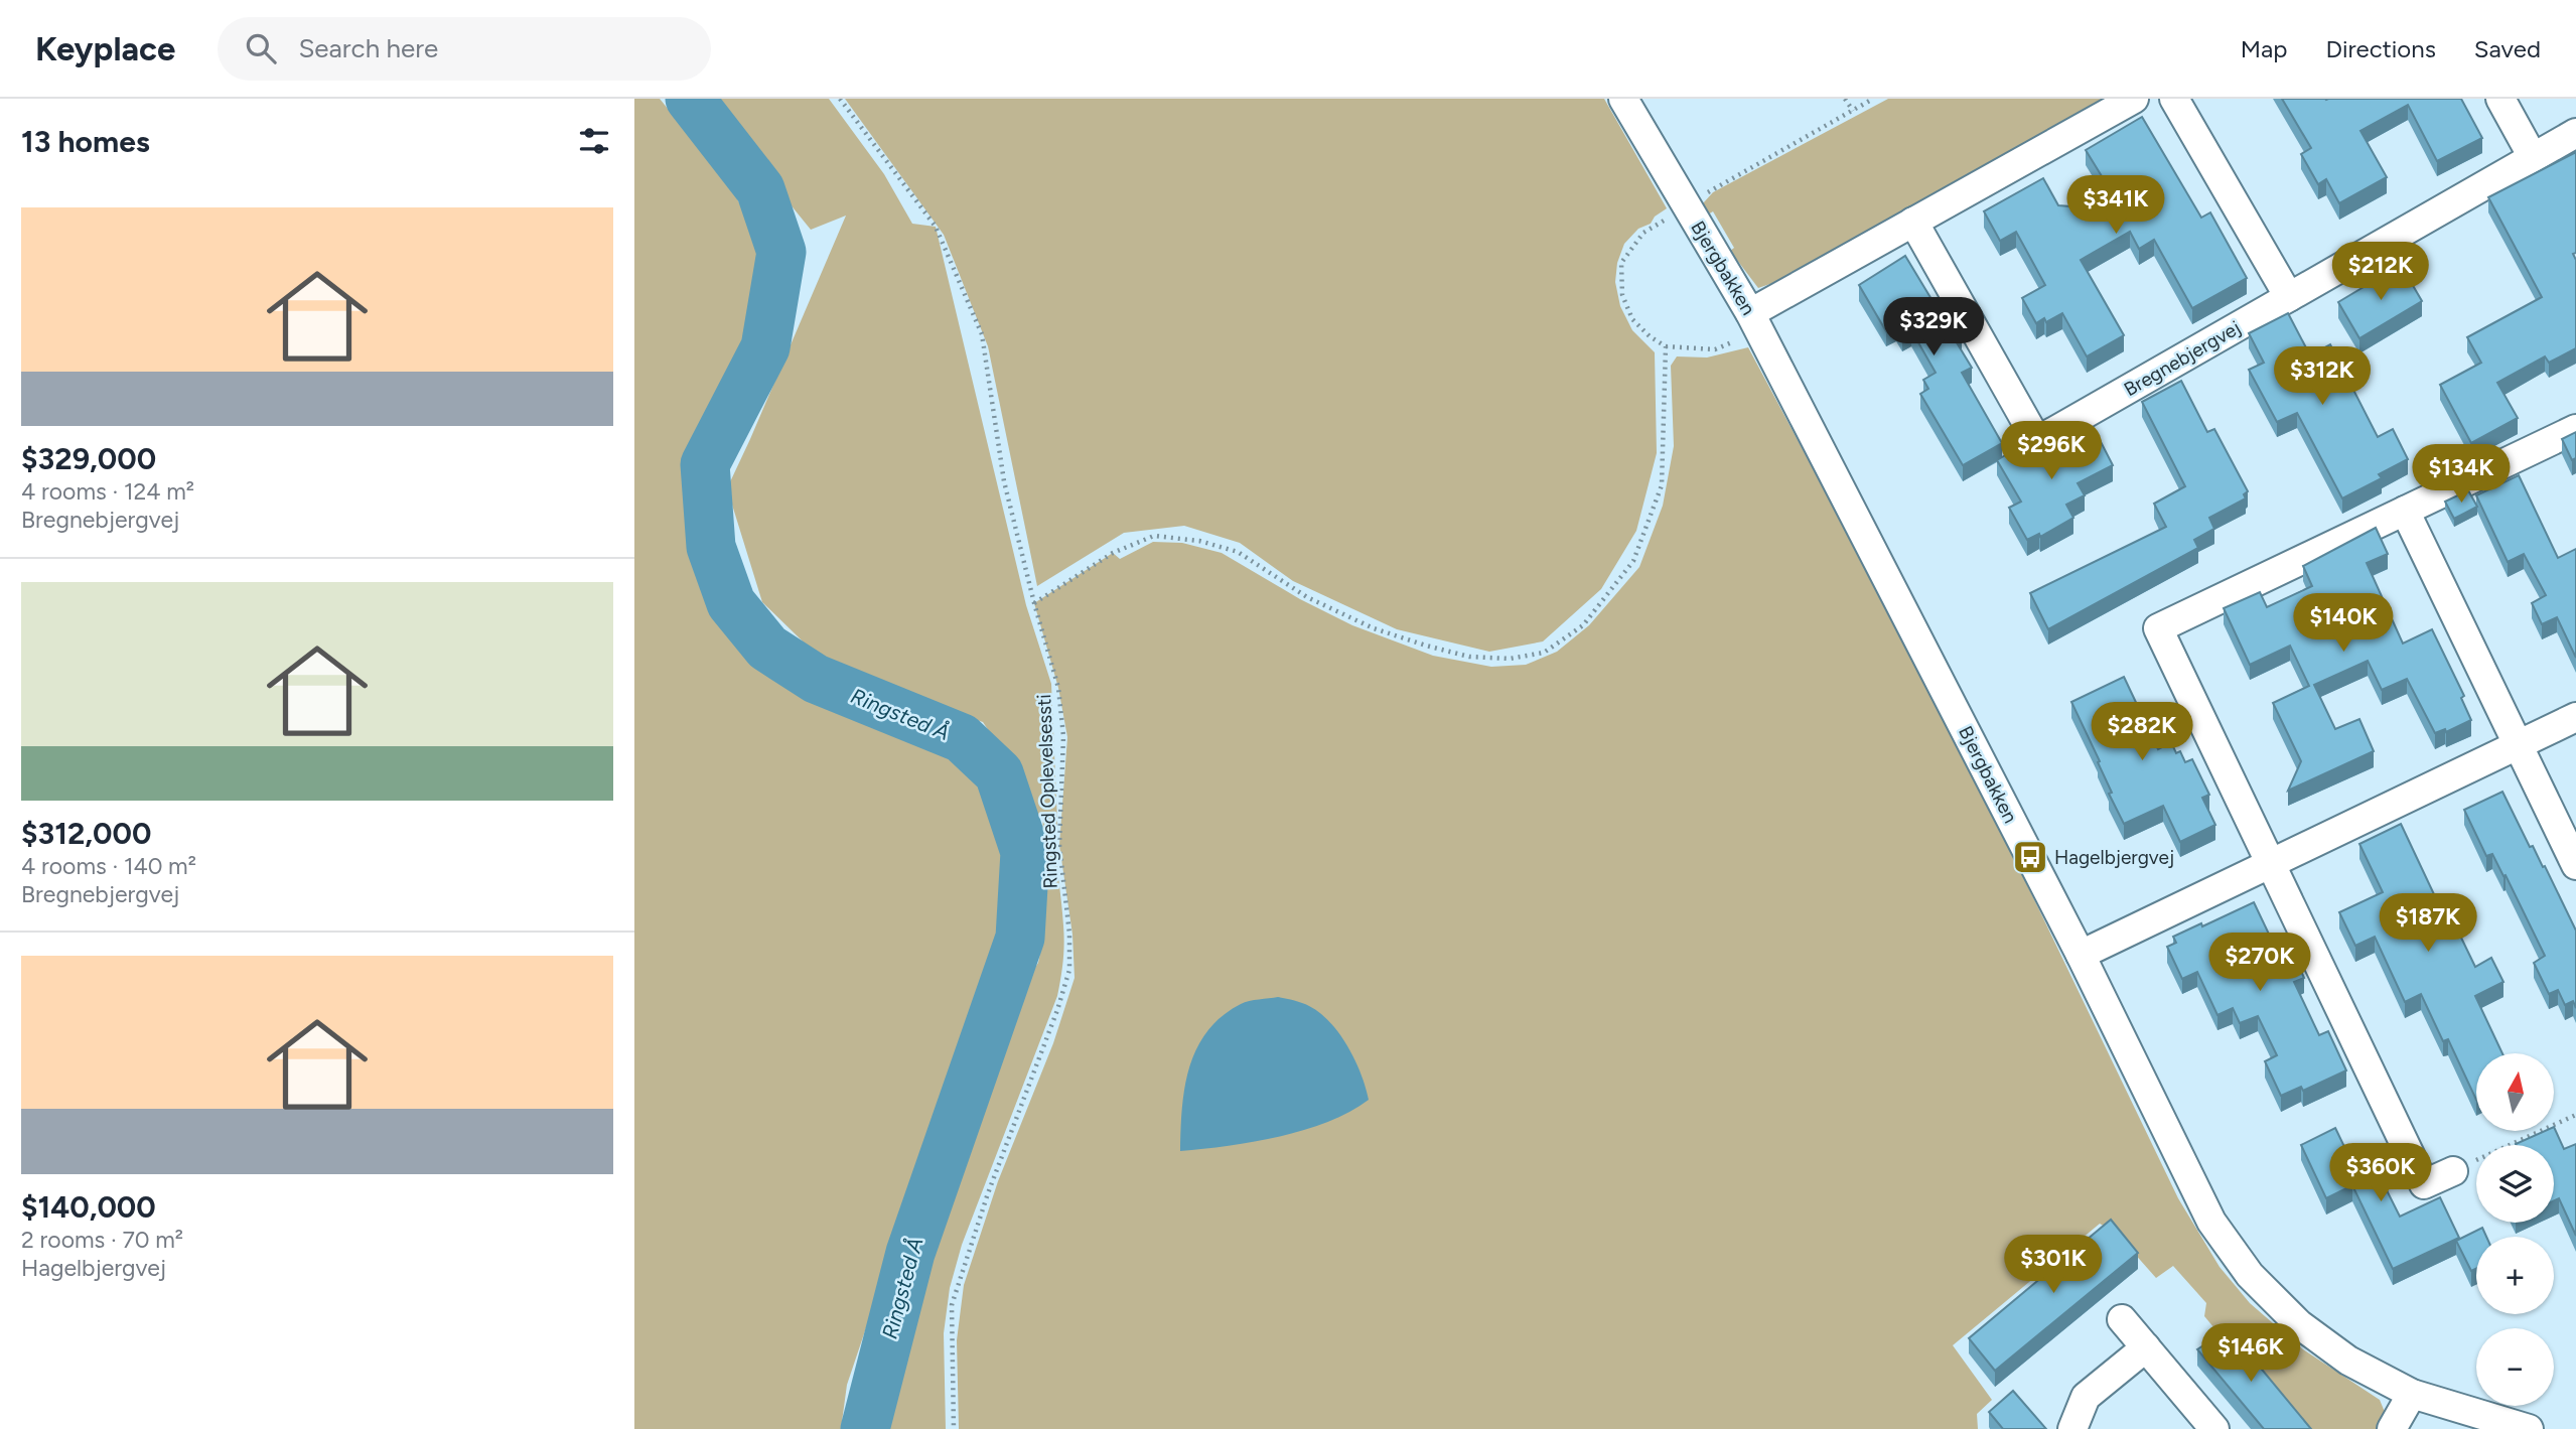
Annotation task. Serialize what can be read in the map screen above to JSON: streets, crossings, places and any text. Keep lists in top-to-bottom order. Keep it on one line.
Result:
{"streets":{"street":["Bjergbakken","Bregnebjergvej"],"path":["Ringsted Oplevelsessti"]},"water":["Ringsted Å"],"places":{"bus stop":["Hagelbjergvej"]},"north":"top","page":{"header":"Keyplace","search":"Search here","nav":["Map","Directions","Saved"],"heading":"13 homes","price":["$341K","$212K","$329K","$312K","$296K","$134K","$140K","$282K","$187K","$270K","$360K","$301K","$146K"],"list":[{"name":"$329,000","note":"4 rooms · 124 m² · Bregnebjergvej"},{"name":"$312,000","note":"4 rooms · 140 m² · Bregnebjergvej"},{"name":"$140,000","note":"2 rooms · 70 m² · Hagelbjergvej"}],"map_buttons":["+","−"]}}
